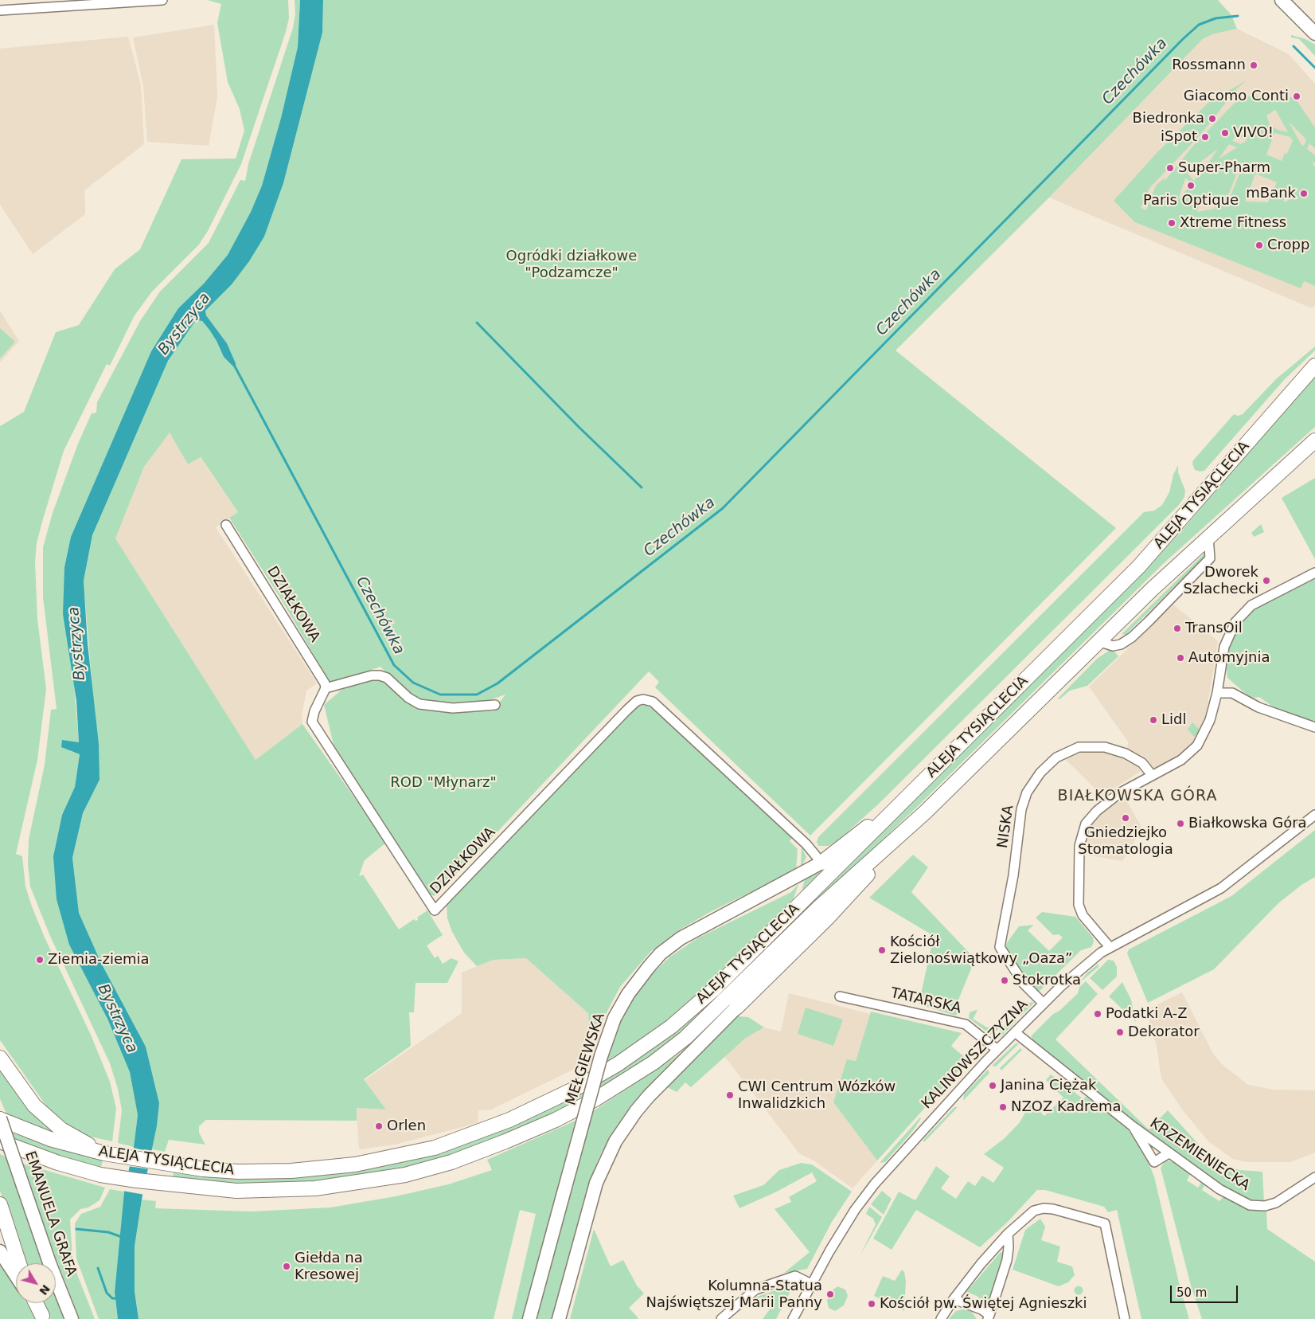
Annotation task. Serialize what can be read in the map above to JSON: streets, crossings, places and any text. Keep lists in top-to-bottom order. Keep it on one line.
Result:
{"streets":{"main road":["ALEJA TYSIĄCLECIA","MEŁGIEWSKA","EMANUELA GRAFA"],"street":["DZIAŁKOWA","NISKA","TATARSKA","KALINOWSZCZYZNA","KRZEMIENIECKA"]},"crossings":[["ALEJA TYSIĄCLECIA","EMANUELA GRAFA"],["DZIAŁKOWA","MEŁGIEWSKA"],["NISKA","KALINOWSZCZYZNA"],["TATARSKA","KALINOWSZCZYZNA"],["KALINOWSZCZYZNA","KRZEMIENIECKA"]],"districts":["BIAŁKOWSKA GÓRA"],"water":["Czechówka","Bystrzyca"],"parks":["Ogródki działkowe \"Podzamcze\"","ROD \"Młynarz\""],"places":["Rossmann","Giacomo Conti","Biedronka","VIVO!","iSpot","Super-Pharm","Paris Optique","mBank","Xtreme Fitness","Cropp","Dworek Szlachecki","TransOil","Automyjnia","Lidl","Gniedziejko Stomatologia","Białkowska Góra","Kościół Zielonoświątkowy „Oaza”","Ziemia-ziemia","Stokrotka","Podatki A-Z","Dekorator","Janina Ciężak","CWI Centrum Wózków Inwalidzkich","NZOZ Kadrema","Orlen","Giełda na Kresowej","Kolumna-Statua Najświętszej Marii Panny","Kościół pw. Świętej Agnieszki"],"scale_bar":"50 m","north":"bottom right"}
